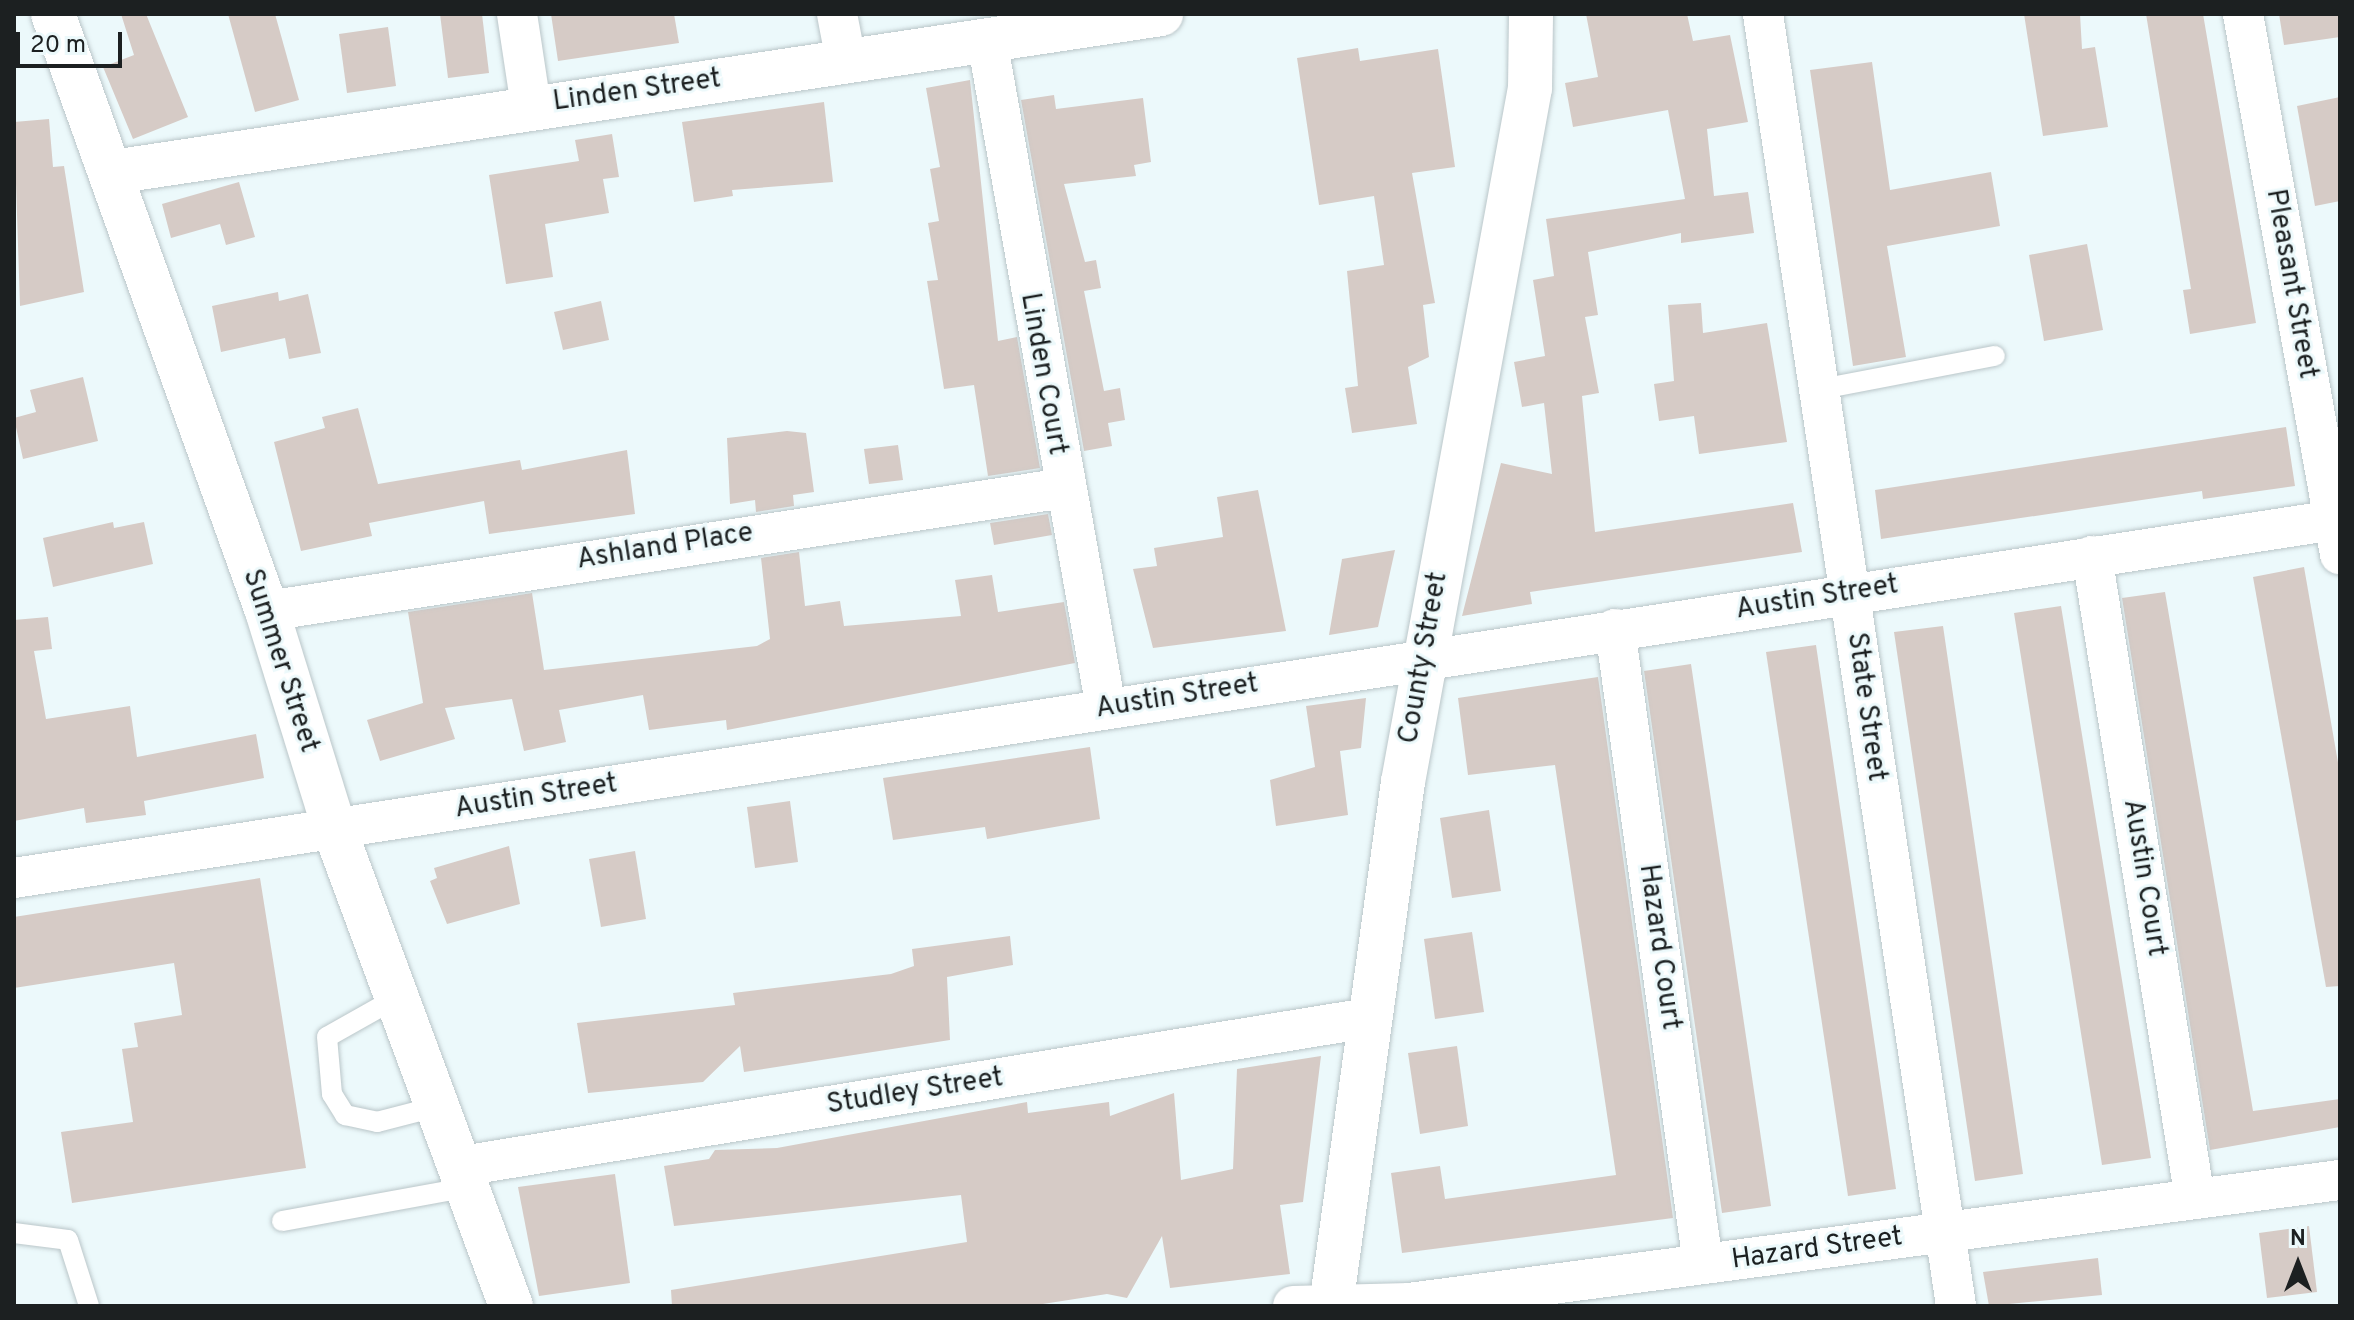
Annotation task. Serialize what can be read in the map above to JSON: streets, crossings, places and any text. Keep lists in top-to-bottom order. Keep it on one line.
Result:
{"streets":{"main road":["Linden Street","County Street","Summer Street"],"street":["Pleasant Street","Linden Court","Ashland Place","Austin Street","State Street","Austin Court","Hazard Court","Studley Street","Hazard Street"]},"crossings":[["Linden Street","Linden Court"],["Linden Street","Summer Street"],["Pleasant Street","Austin Street"],["Linden Court","Ashland Place"],["Linden Court","Austin Street"],["Ashland Place","Summer Street"],["Austin Street","County Street"],["Austin Street","Summer Street"],["Austin Street","State Street"],["Austin Street","Austin Court"],["Austin Street","Hazard Court"],["County Street","Studley Street"],["County Street","Hazard Street"],["Summer Street","Studley Street"],["State Street","Hazard Street"],["Austin Court","Hazard Street"],["Hazard Court","Hazard Street"]],"scale_bar":"20 m","north":"top"}
